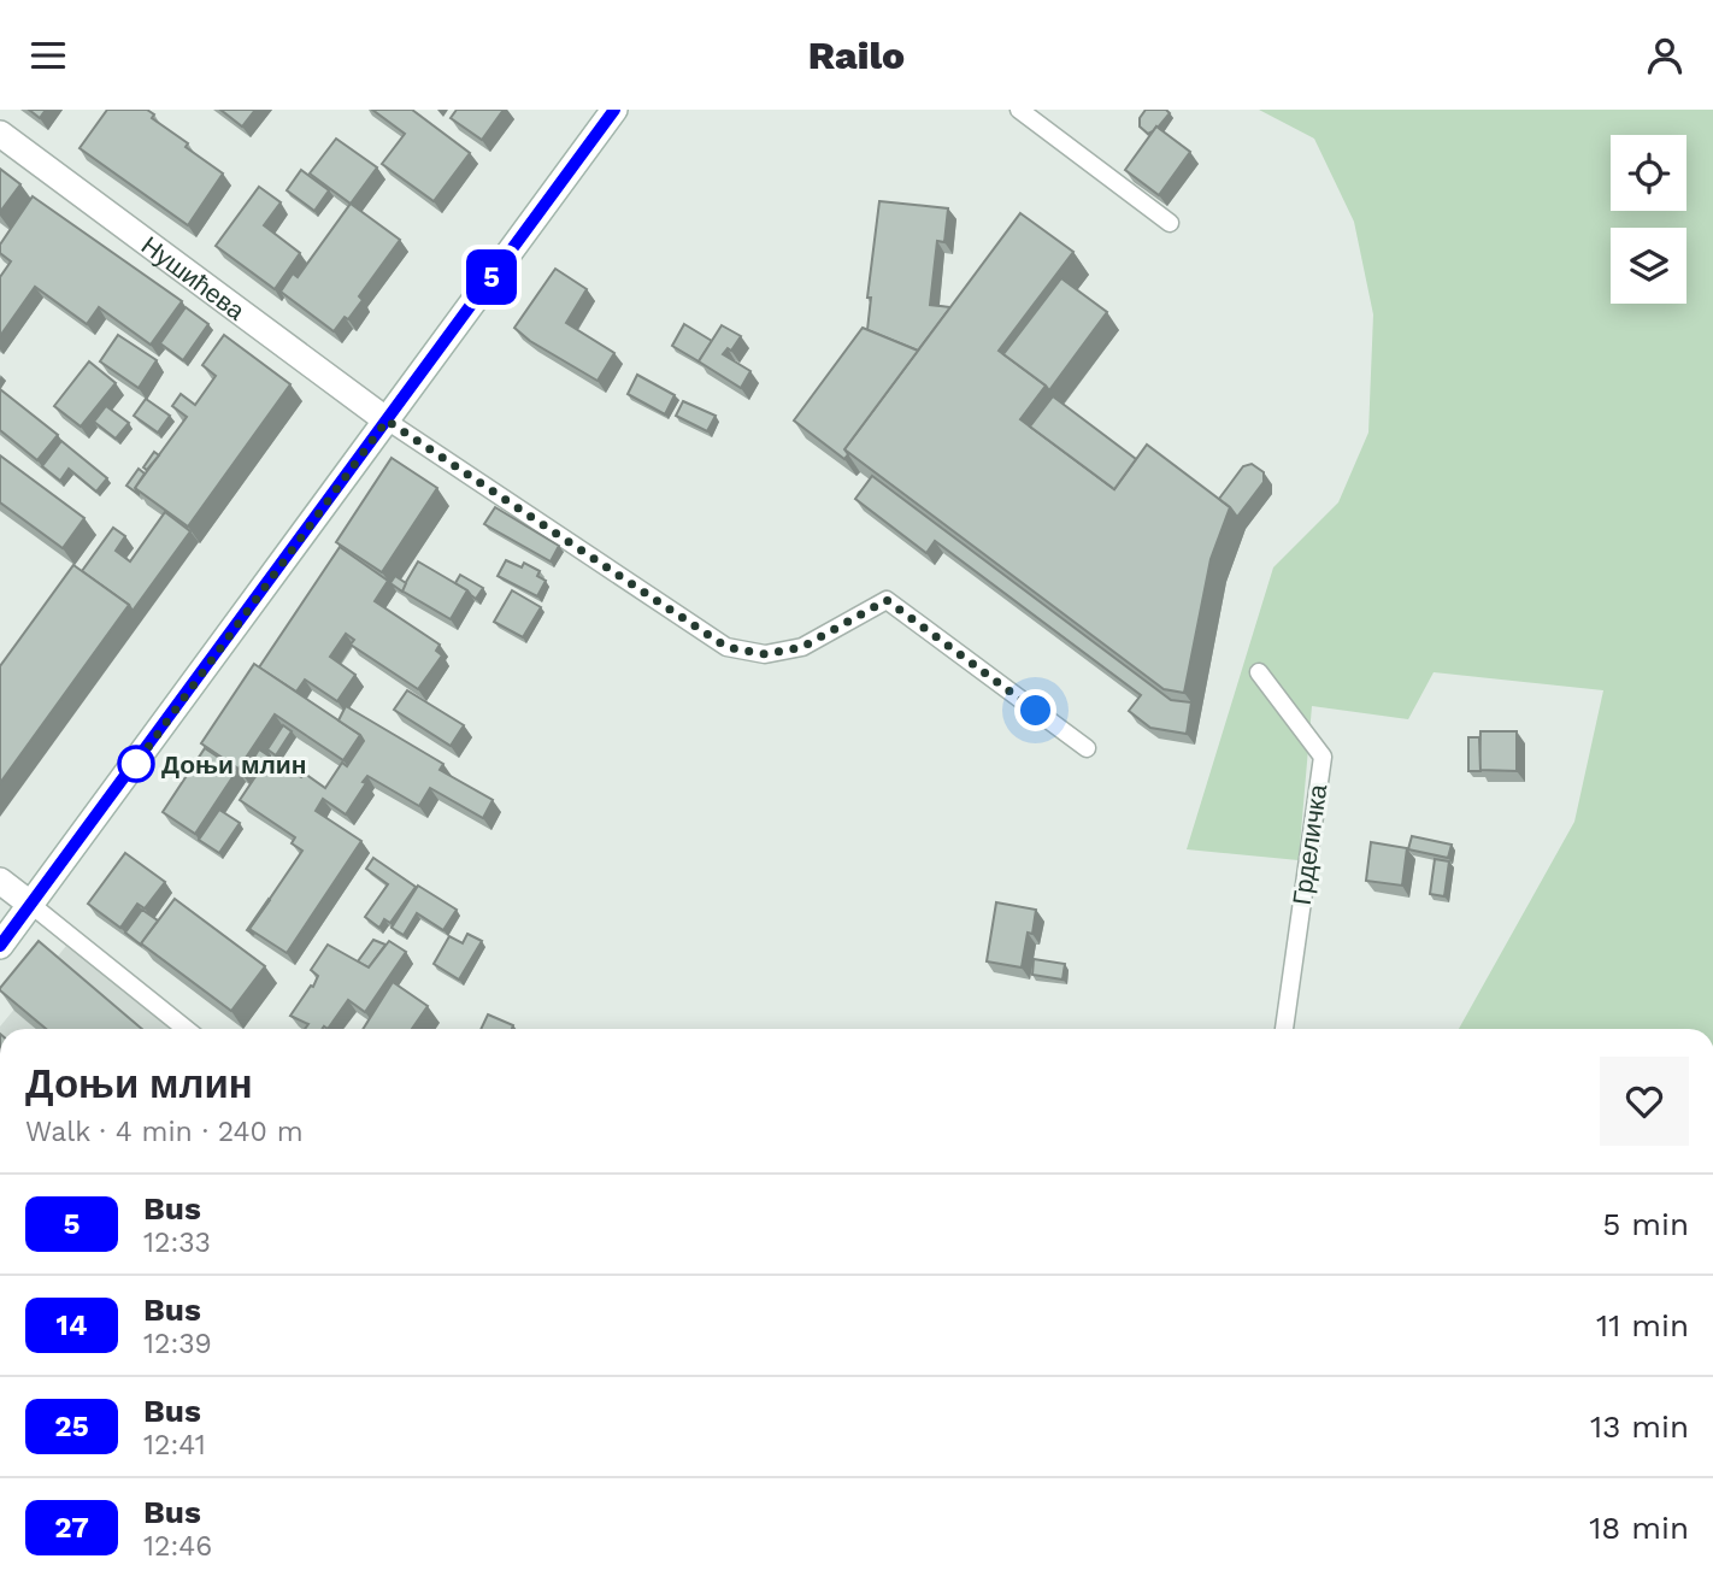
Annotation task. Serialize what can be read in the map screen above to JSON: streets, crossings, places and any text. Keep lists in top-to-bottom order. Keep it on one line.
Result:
{"streets":{"street":["Нушићева"],"lane":["Грделичка"]},"places":["Доњи млин"],"lines":["bus line 5"],"page":{"header":"Railo","on_map":"5","heading":["Доњи млин","Walk · 4 min · 240 m"],"list":[{"mark":"5","name":"Bus","note":"12:33","value":"5 min"},{"mark":"14","name":"Bus","note":"12:39","value":"11 min"},{"mark":"25","name":"Bus","note":"12:41","value":"13 min"},{"mark":"27","name":"Bus","note":"12:46","value":"18 min"}]}}
